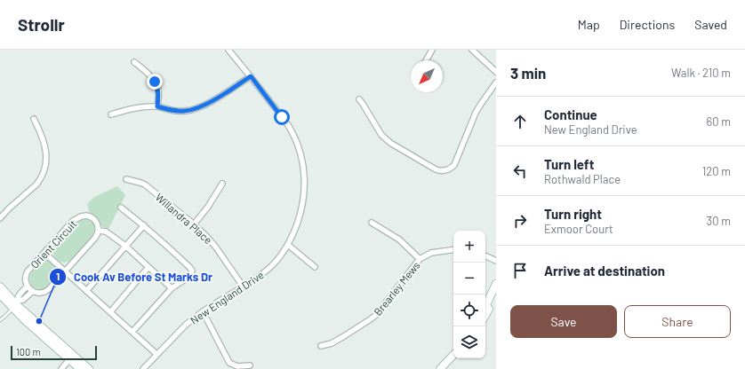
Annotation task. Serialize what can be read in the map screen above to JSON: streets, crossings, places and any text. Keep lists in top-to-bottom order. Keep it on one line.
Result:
{"streets":{"street":["Willandra Place","Orient Circuit","Brearley Mews","New England Drive"]},"crossings":[["Willandra Place","New England Drive"]],"places":["Cook Av Before St Marks Dr"],"scale_bar":"100 m","north":"bottom left","page":{"header":"Strollr","nav":["Map","Directions","Saved"],"heading":["3 min","Walk · 210 m"],"list":[["Continue","New England Drive","60 m"],["Turn left","Rothwald Place","120 m"],["Turn right","Exmoor Court","30 m"],"Arrive at destination"],"map_buttons":["+","−"],"buttons":["Save","Share"],"scale":"100 m"}}
